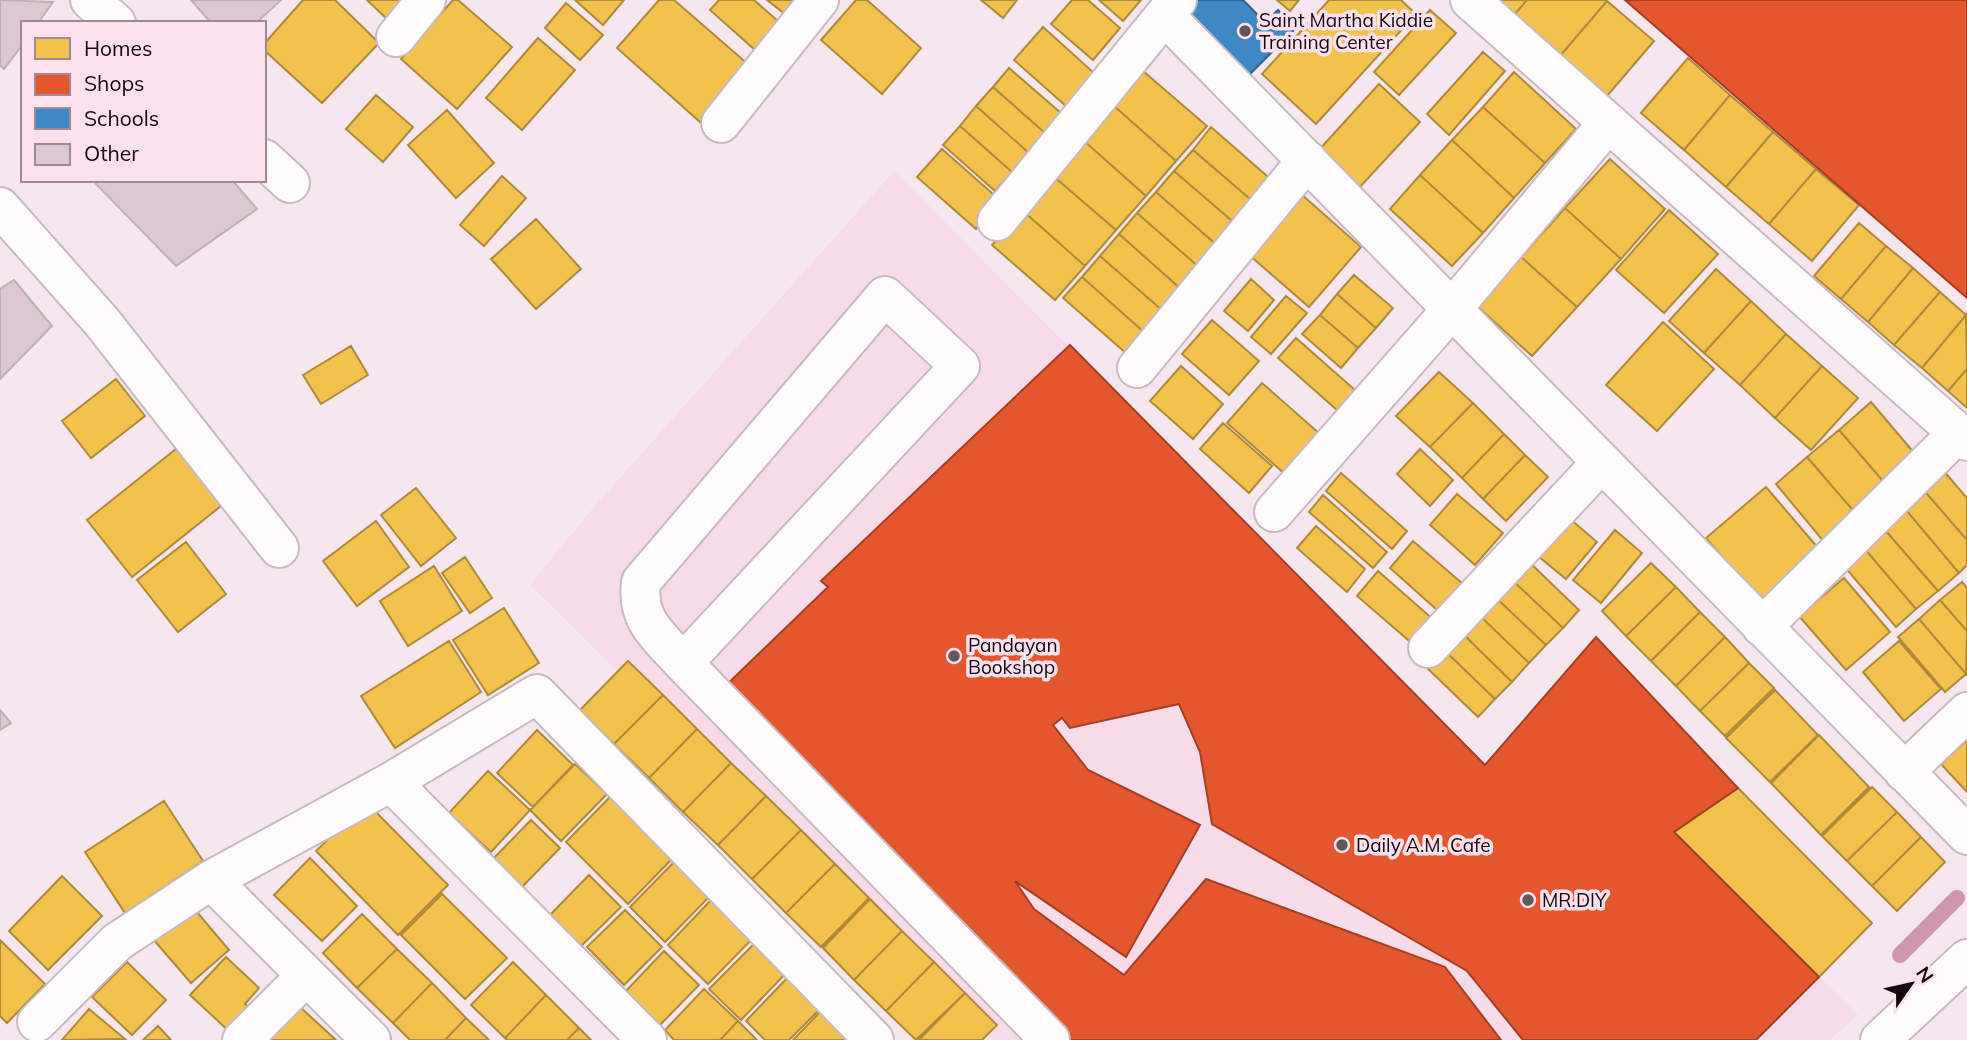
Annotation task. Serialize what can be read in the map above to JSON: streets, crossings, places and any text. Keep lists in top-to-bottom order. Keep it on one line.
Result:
{"places":["Saint Martha Kiddie Training Center","Pandayan Bookshop","Daily A.M. Cafe","MR.DIY"],"legend":["Homes","Shops","Schools","Other"],"north":"top right"}
